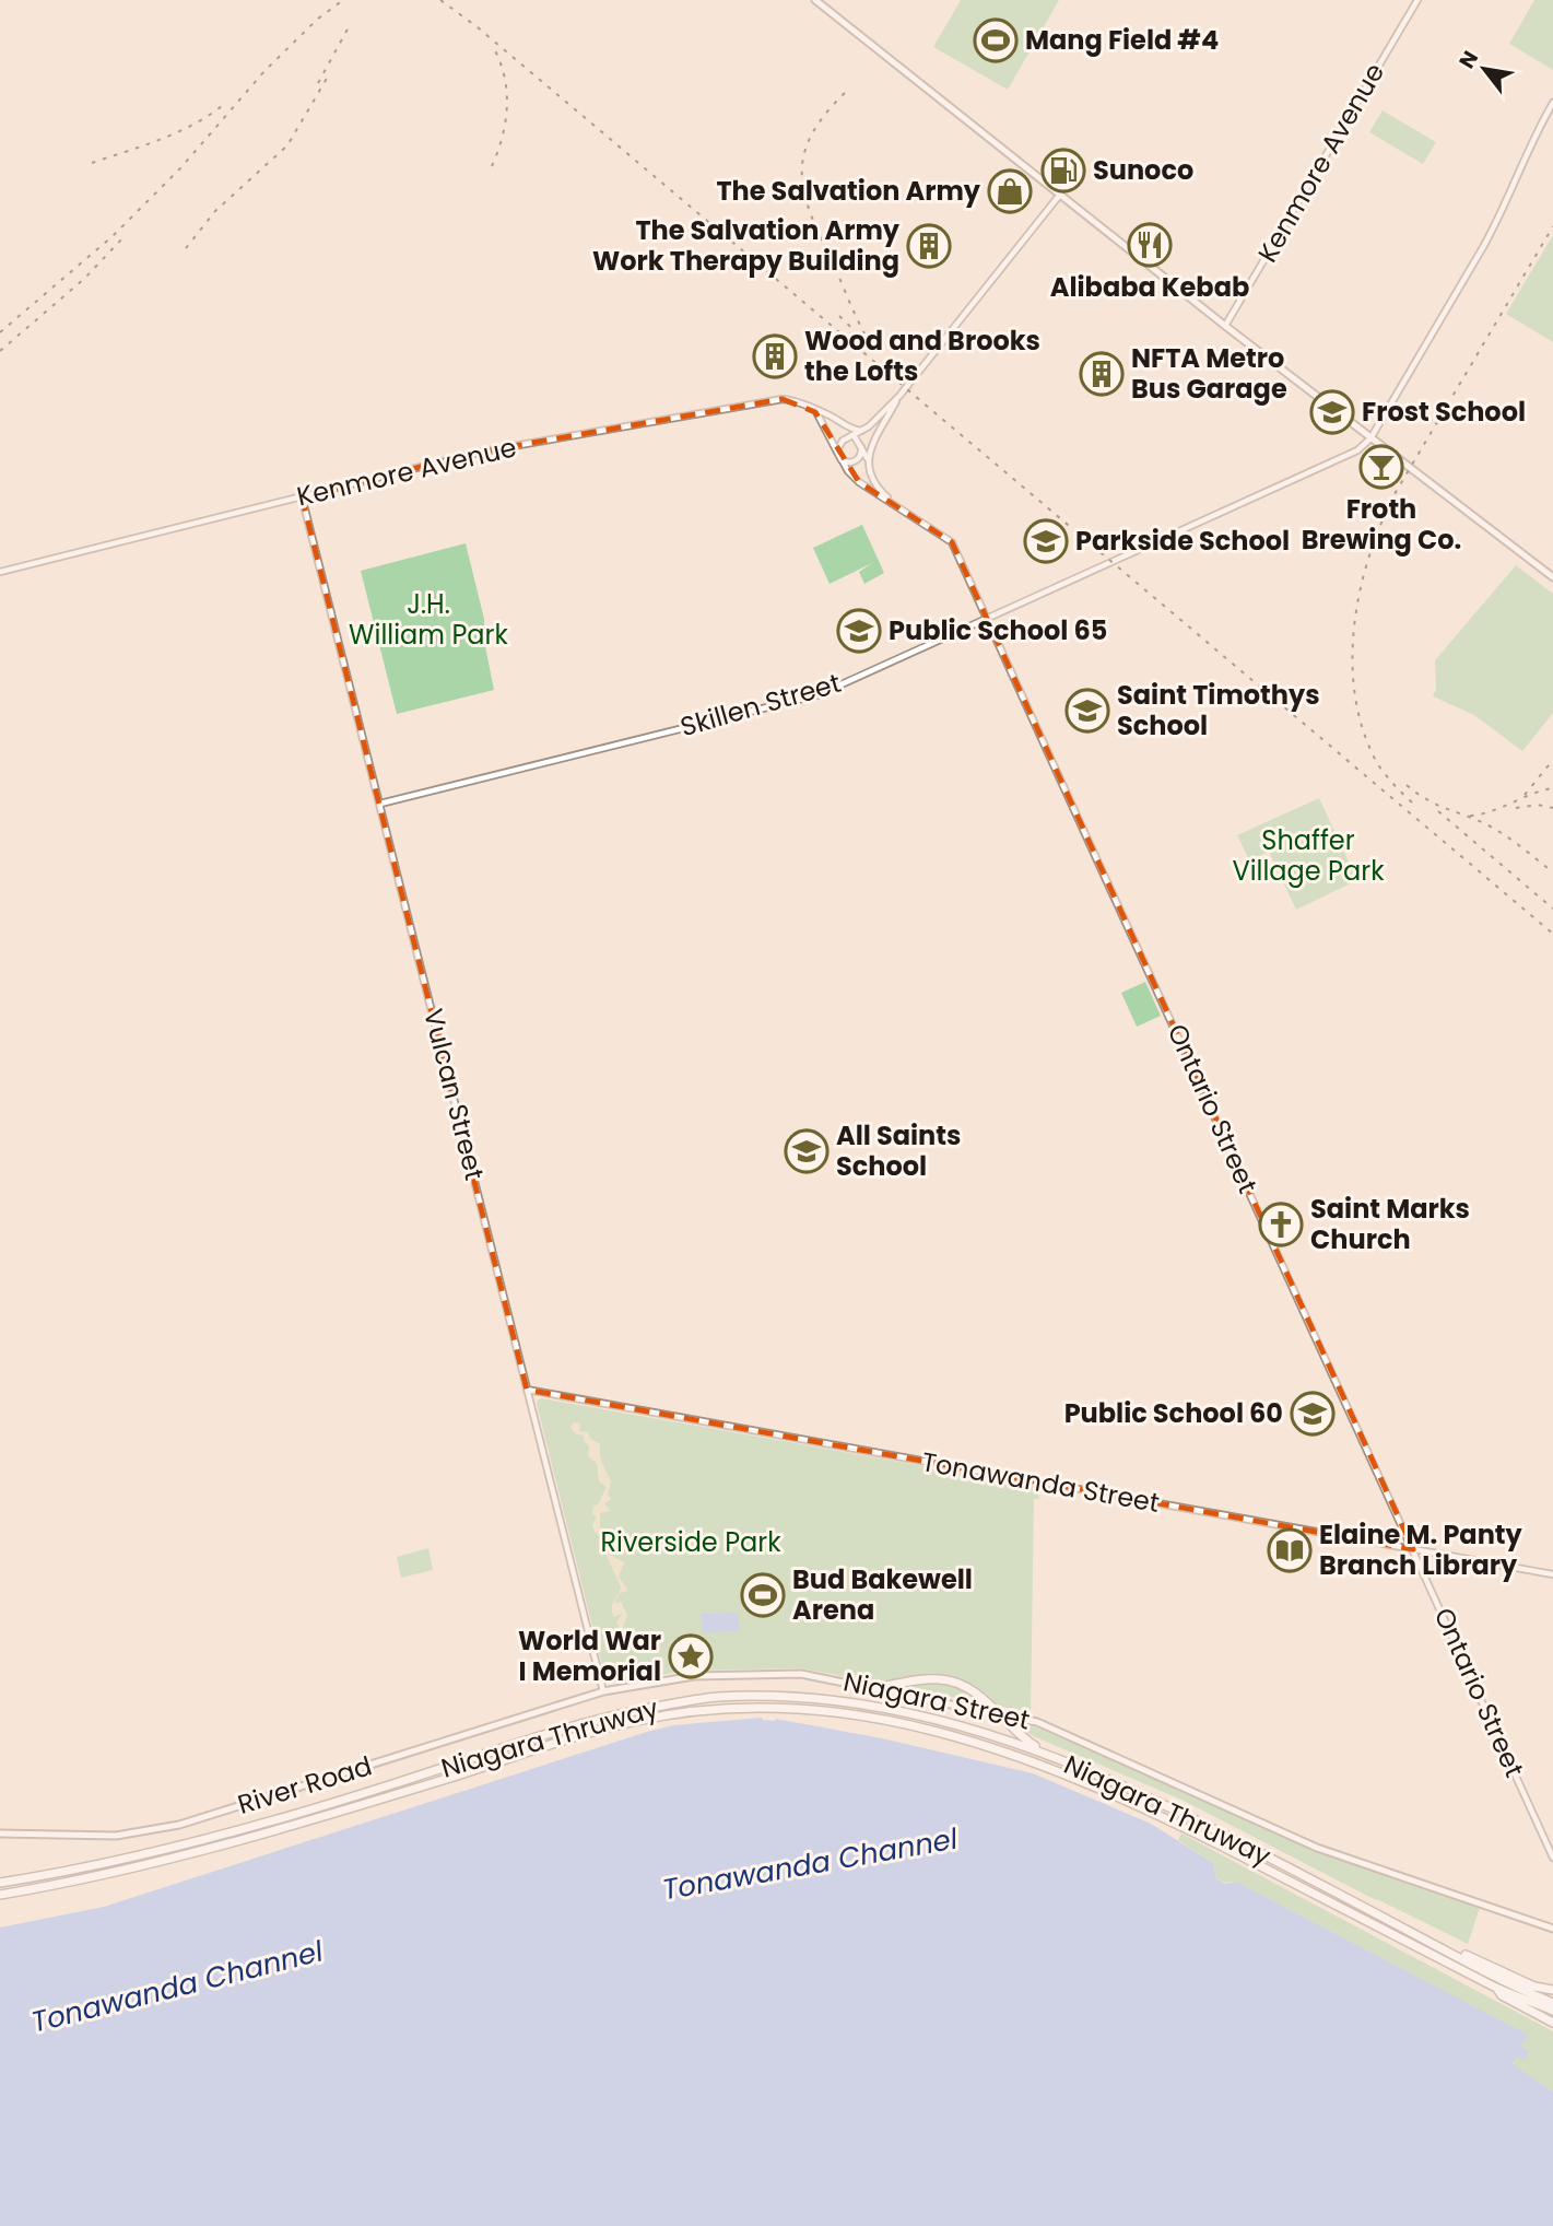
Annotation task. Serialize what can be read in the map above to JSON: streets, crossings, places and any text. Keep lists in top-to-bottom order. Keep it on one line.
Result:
{"streets":{"highway":["Niagara Thruway"],"main road":["Niagara Street","River Road"],"street":["Kenmore Avenue","Skillen Street","Vulcan Street","Ontario Street","Tonawanda Street"]},"crossings":[["Kenmore Avenue","Vulcan Street"],["Kenmore Avenue","Ontario Street"],["Skillen Street","Vulcan Street"],["Skillen Street","Ontario Street"],["Vulcan Street","Tonawanda Street"],["Vulcan Street","Niagara Street"],["Vulcan Street","River Road"],["Ontario Street","Tonawanda Street"],["Niagara Street","River Road"]],"water":["Tonawanda Channel"],"parks":["J.H. William Park","Shaffer Village Park","Riverside Park"],"places":{"sports":["Mang Field #4","Bud Bakewell Arena"],"fuel station":["Sunoco"],"shop":["The Salvation Army"],"restaurant":["Alibaba Kebab"],"building":["The Salvation Army Work Therapy Building","Wood and Brooks the Lofts","NFTA Metro Bus Garage"],"school or university":["Frost School","Parkside School","Public School 65","Saint Timothys School","All Saints School","Public School 60"],"bar":["Froth Brewing Co."],"church":["Saint Marks Church"],"library":["Elaine M. Panty Branch Library"],"place":["World War I Memorial"]},"north":"top left"}
